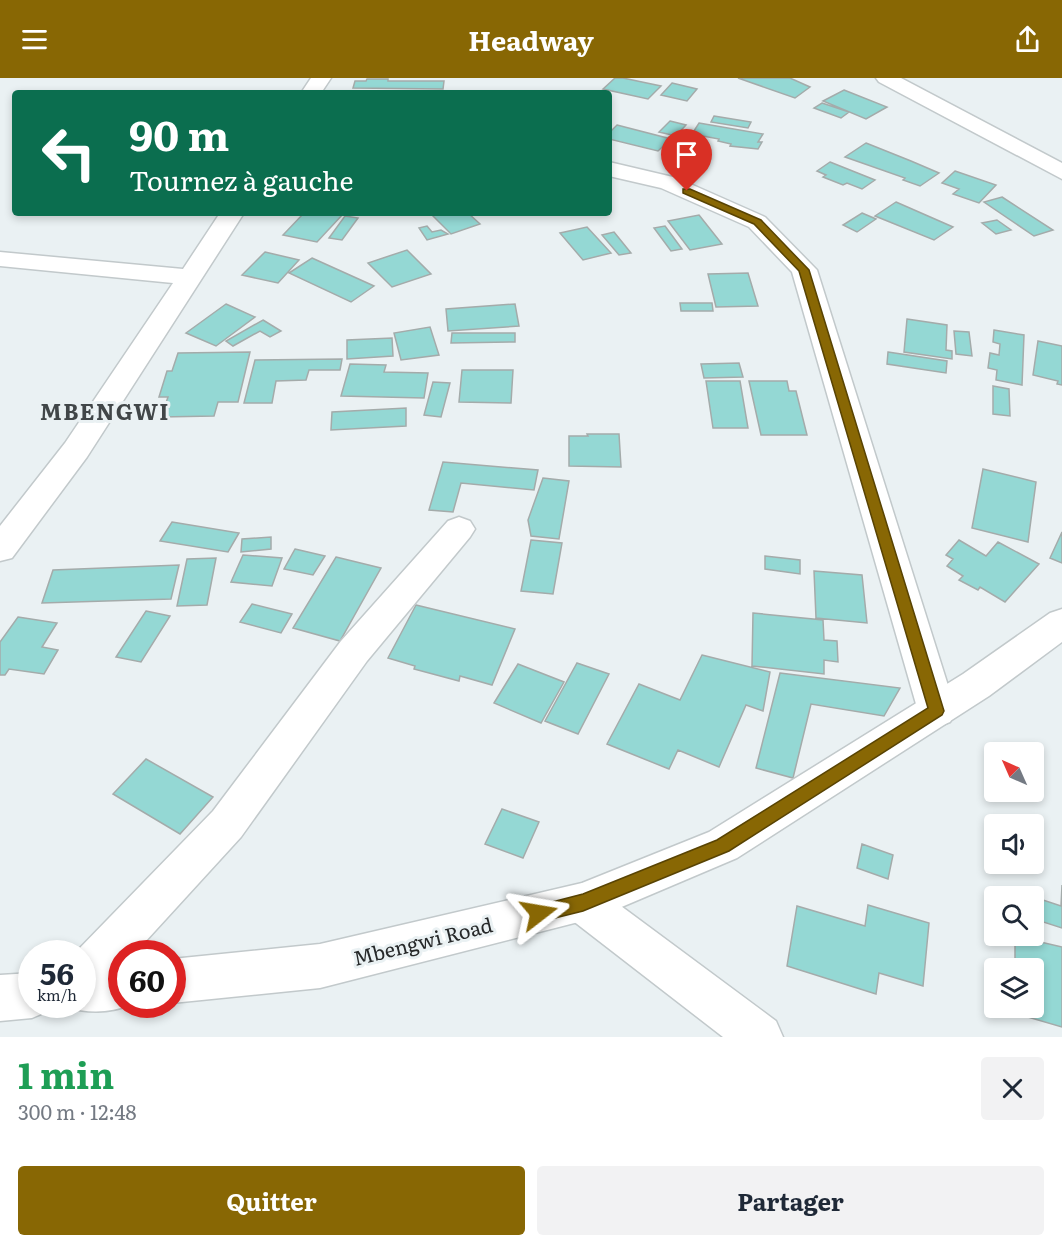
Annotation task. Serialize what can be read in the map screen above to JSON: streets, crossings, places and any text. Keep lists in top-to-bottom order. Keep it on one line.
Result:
{"streets":{"street":["Mbengwi Road"]},"districts":["MBENGWI"],"north":"top left","page":{"header":"Headway","turn":["90 m","Tournez à gauche"],"speed":"56 km/h","limit":"60","heading":["1 min","300 m · 12:48"],"buttons":["Quitter","Partager"]}}
